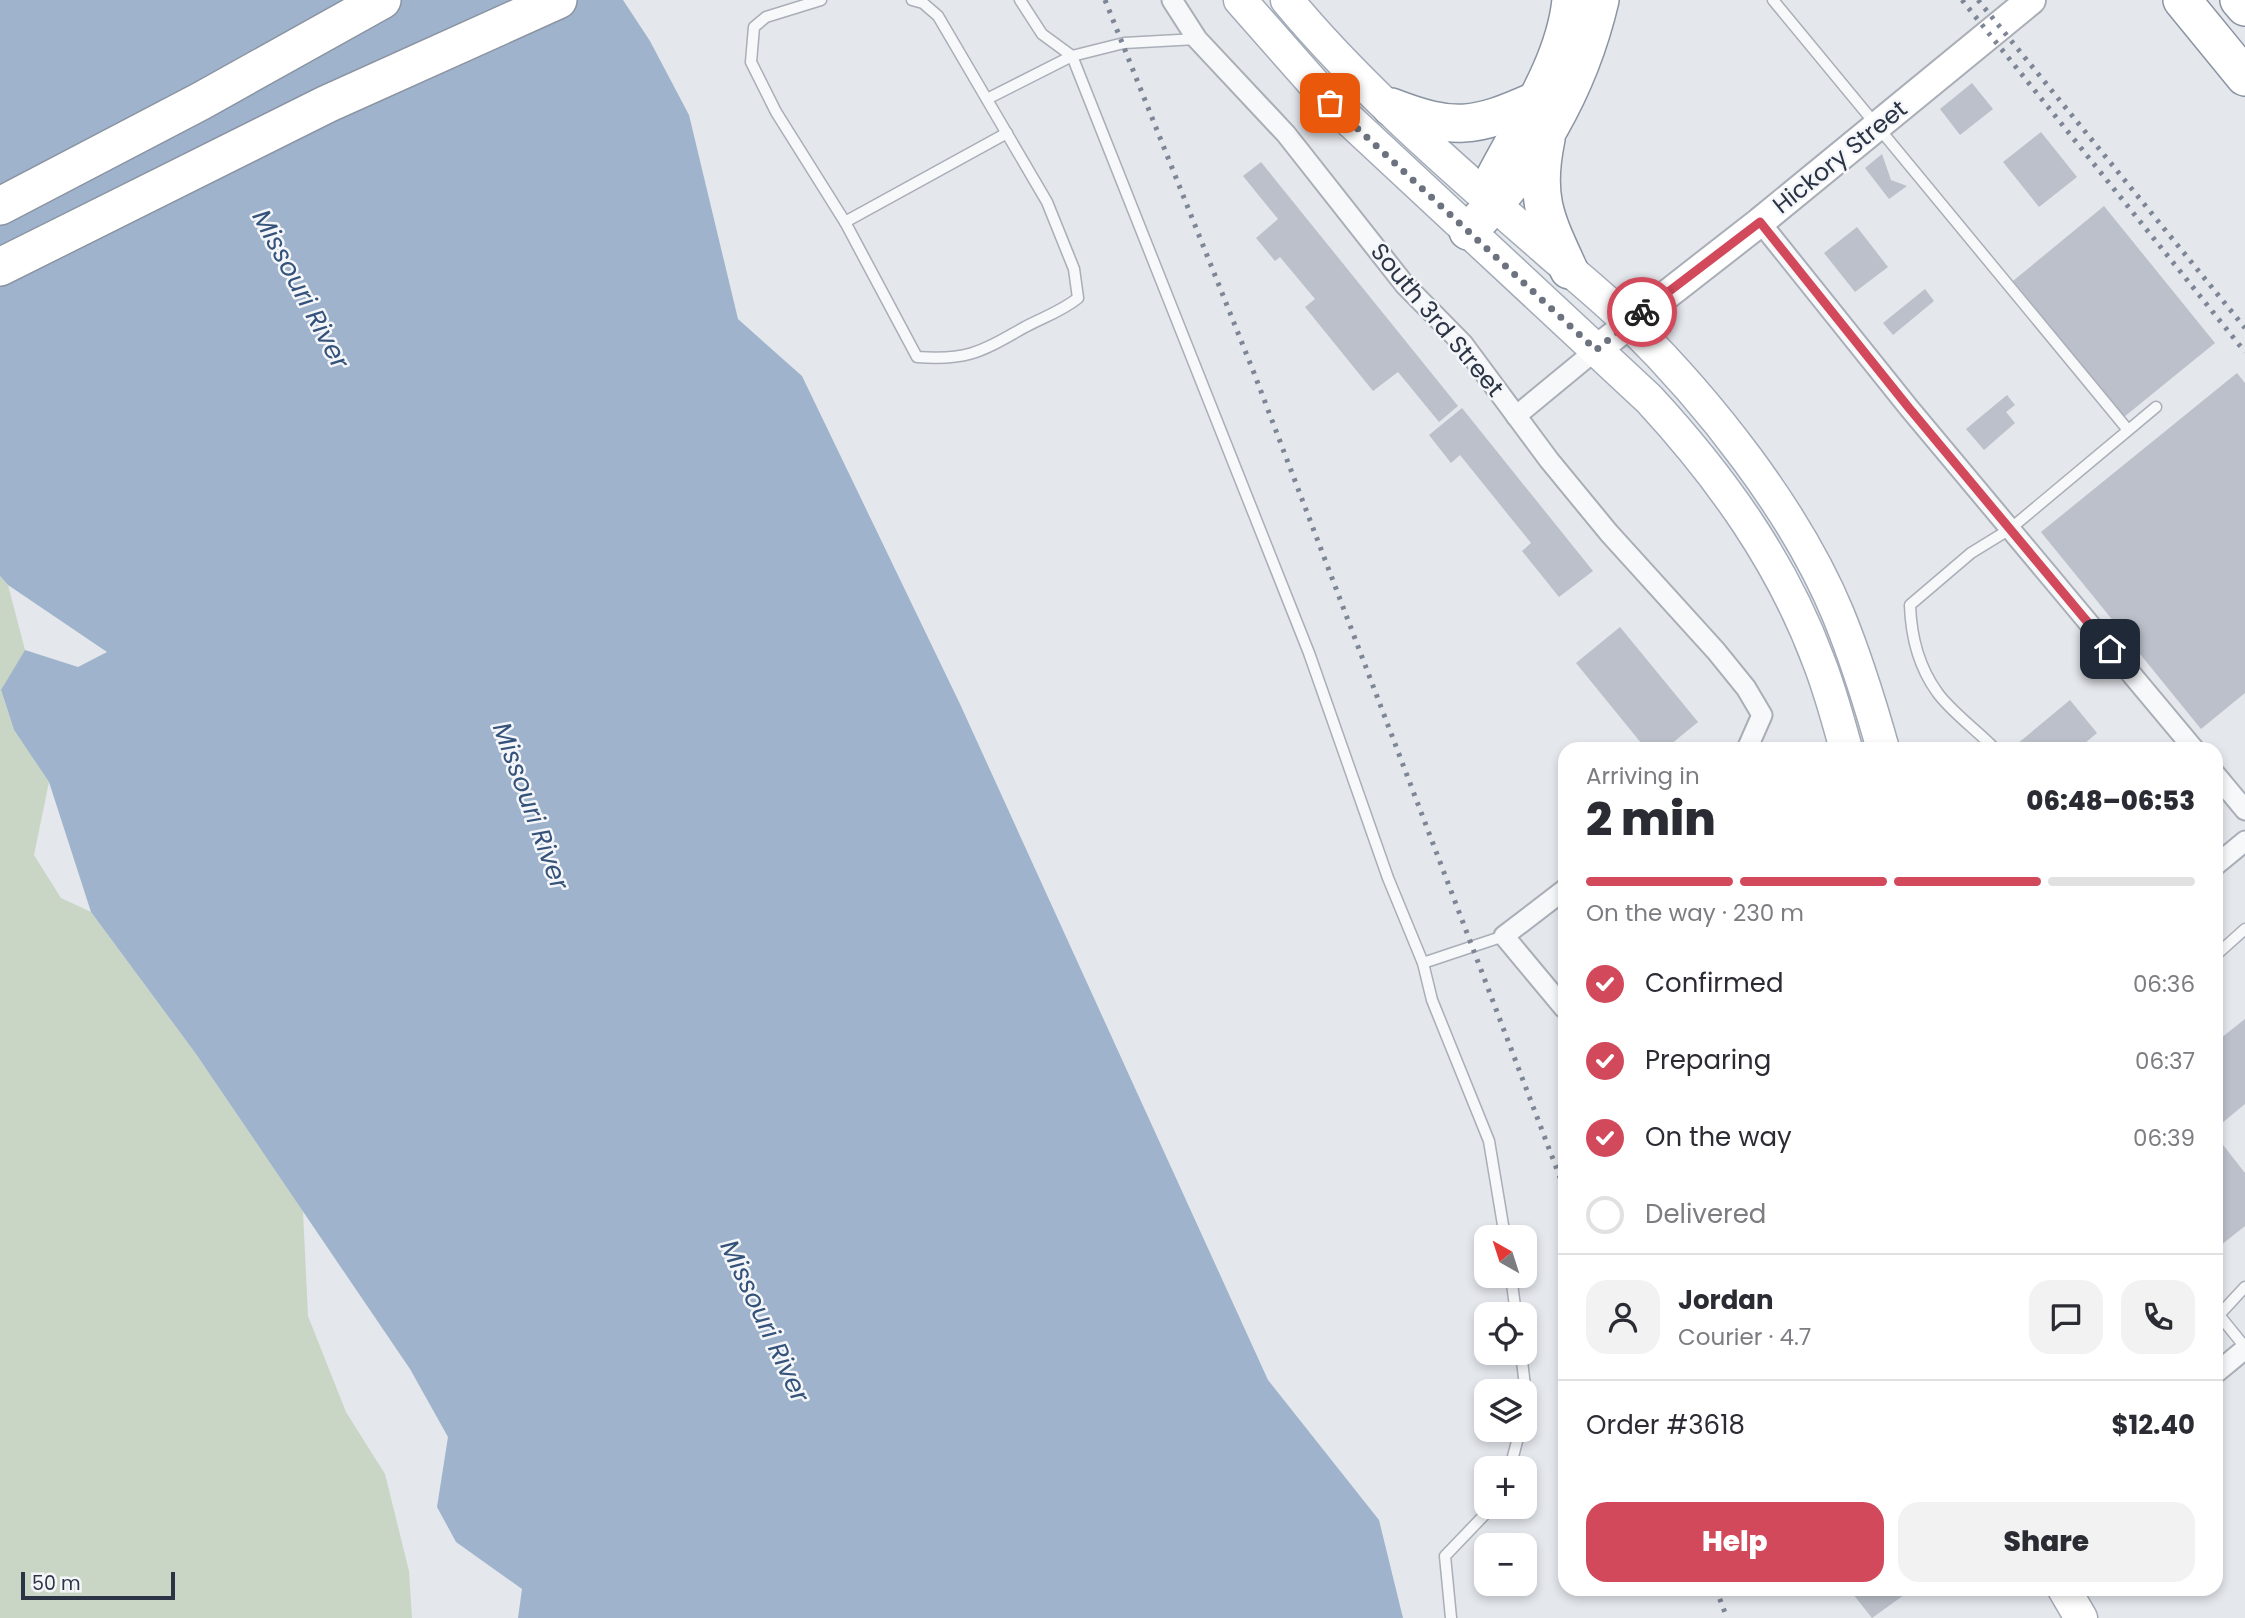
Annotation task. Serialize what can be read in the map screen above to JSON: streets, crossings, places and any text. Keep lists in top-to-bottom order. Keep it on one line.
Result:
{"streets":{"street":["Hickory Street","South 3rd Street"]},"crossings":[["Hickory Street","South 3rd Street"]],"water":["Missouri River"],"scale_bar":"50 m","north":"top left","page":{"heading":["2 min","Arriving in","06:48–06:53"],"panel":["Jordan","Courier · 4.7","Order #3618","$12.40"],"bar":"On the way · 230 m","list":[["Confirmed","06:36"],["Preparing","06:37"],["On the way","06:39"],"Delivered"],"map_buttons":["+","−"],"buttons":["Help","Share"],"scale":"50 m"}}
